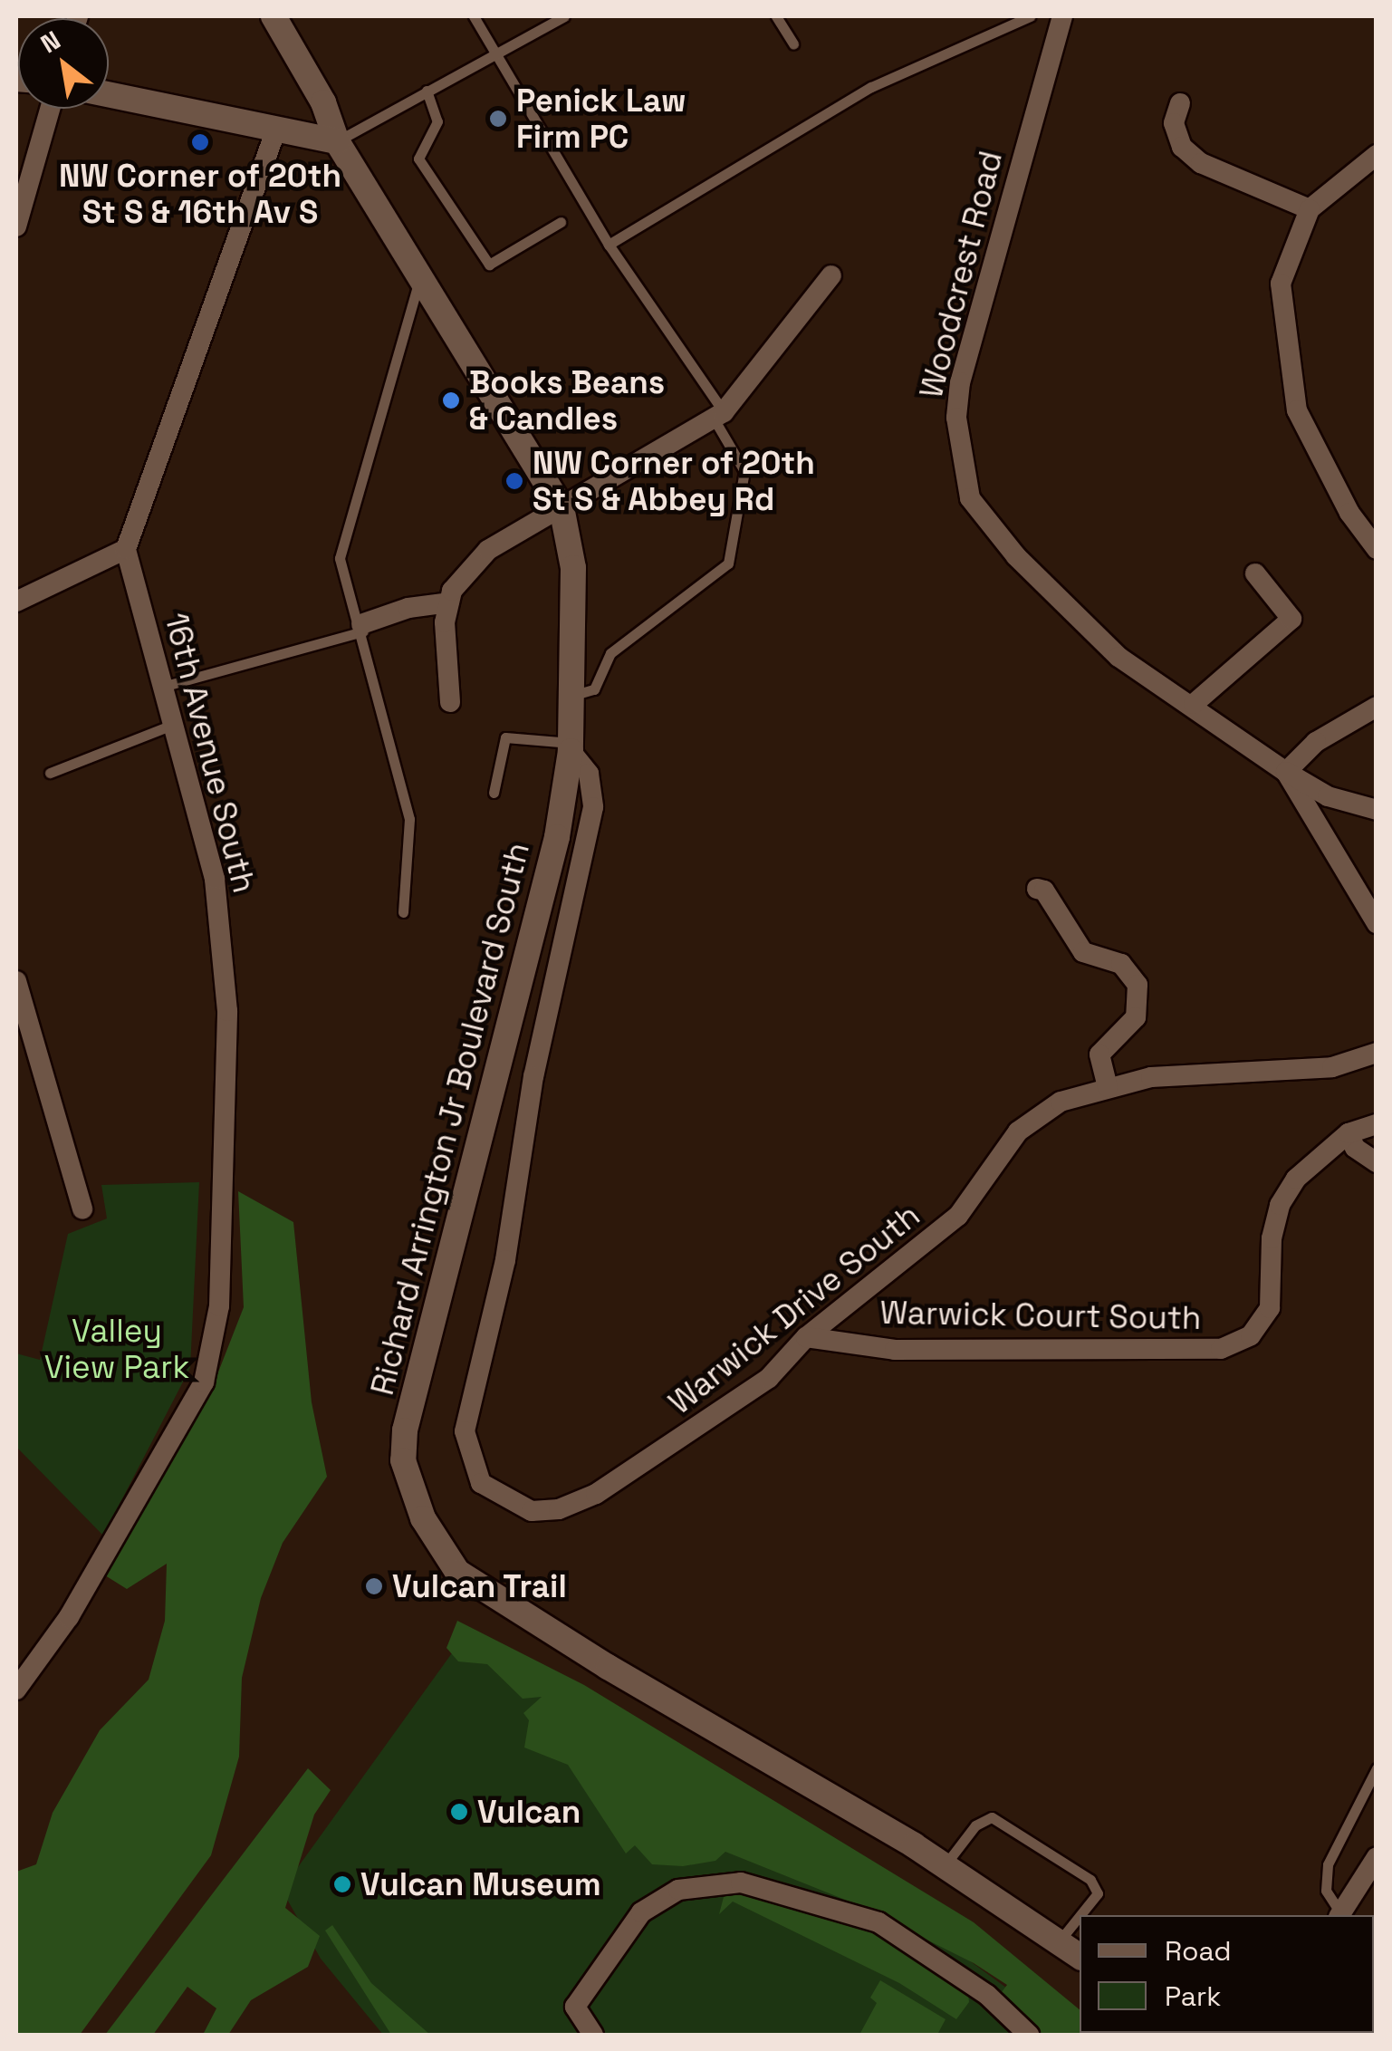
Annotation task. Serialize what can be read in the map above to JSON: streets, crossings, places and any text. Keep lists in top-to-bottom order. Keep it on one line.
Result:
{"streets":{"street":["Woodcrest Road","16th Avenue South","Richard Arrington Jr Boulevard South","Warwick Drive South","Warwick Court South"]},"crossings":[["Richard Arrington Jr Boulevard South","Warwick Drive South"],["Warwick Drive South","Warwick Court South"]],"parks":["Valley View Park"],"places":["Penick Law Firm PC","NW Corner of 20th St S & 16th Av S","Books Beans & Candles","NW Corner of 20th St S & Abbey Rd","Vulcan Trail","Vulcan","Vulcan Museum"],"legend":["Road","Park"],"north":"top left"}
